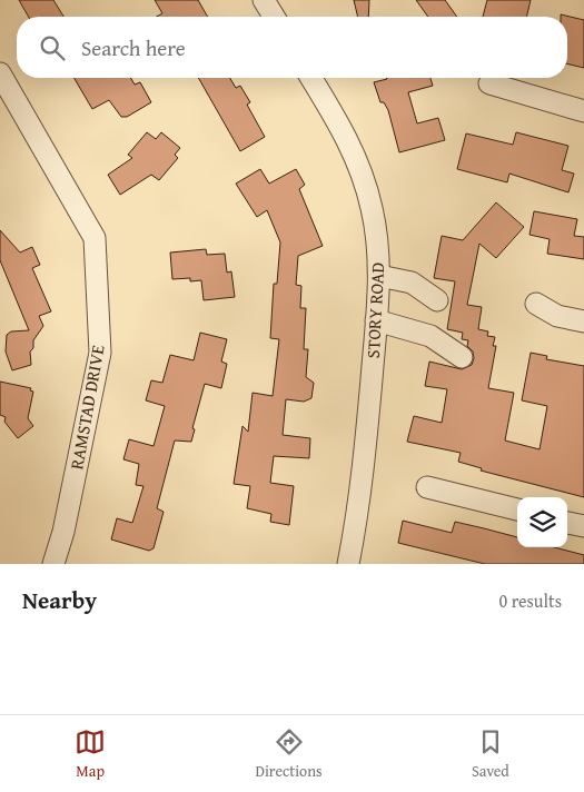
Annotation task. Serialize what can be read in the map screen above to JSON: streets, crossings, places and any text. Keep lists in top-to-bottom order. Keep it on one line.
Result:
{"streets":{"street":["STORY ROAD","RAMSTAD DRIVE"]},"page":{"search":"Search here","heading":["Nearby","0 results"],"nav":["Map","Directions","Saved"]}}
